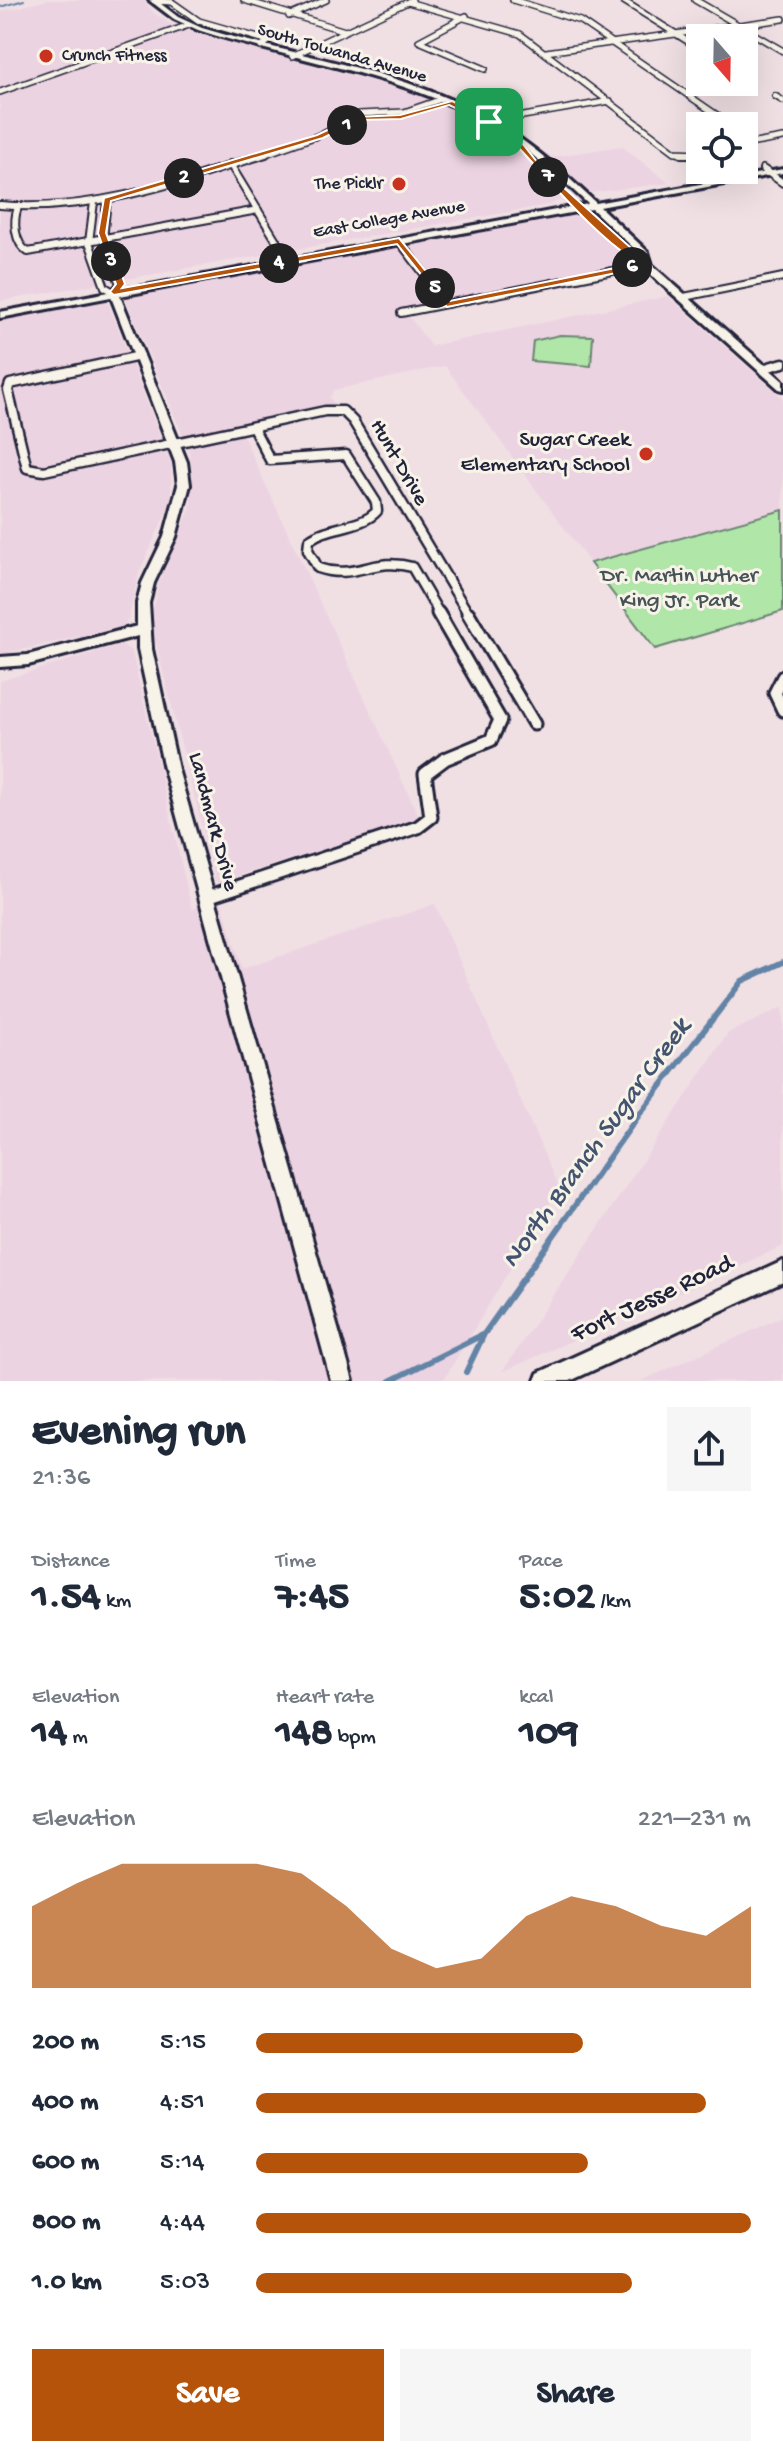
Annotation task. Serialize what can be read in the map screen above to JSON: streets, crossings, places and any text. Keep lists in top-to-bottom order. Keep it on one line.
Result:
{"streets":{"main road":["South Towanda Avenue","East College Avenue","Landmark Drive","Fort Jesse Road"],"street":["Hunt Drive"]},"crossings":[["South Towanda Avenue","East College Avenue"],["East College Avenue","Landmark Drive"],["Hunt Drive","Landmark Drive"]],"water":["North Branch Sugar Creek"],"parks":["Dr. Martin Luther King Jr. Park"],"places":["Crunch Fitness","The Picklr","Sugar Creek Elementary School"],"north":"bottom","page":{"pins":["1","7","2","3","4","6","5"],"heading":["Evening run","21:36"],"stats":[["Distance","1.54 km"],["Time","7:45"],["Pace","5:02 /km"],["Elevation","14 m"],["Heart rate","148 bpm"],["kcal","109"]],"chart":["Elevation","221–231 m"],"list":[{"name":"200 m","note":"5:15"},{"name":"400 m","note":"4:51"},{"name":"600 m","note":"5:14"},{"name":"800 m","note":"4:44"},{"name":"1.0 km","note":"5:03"}],"buttons":["Save","Share"]}}
